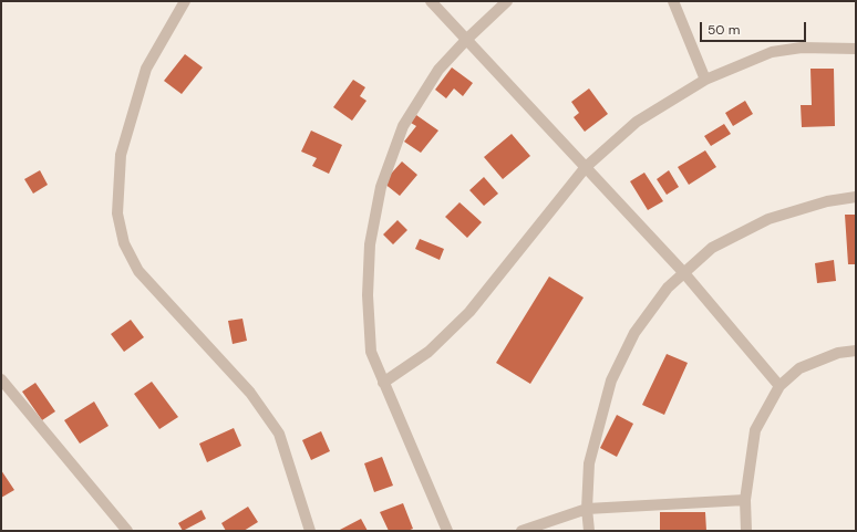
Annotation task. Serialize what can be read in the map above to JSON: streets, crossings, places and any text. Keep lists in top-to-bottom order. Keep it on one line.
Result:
{"scale_bar":"50 m"}
